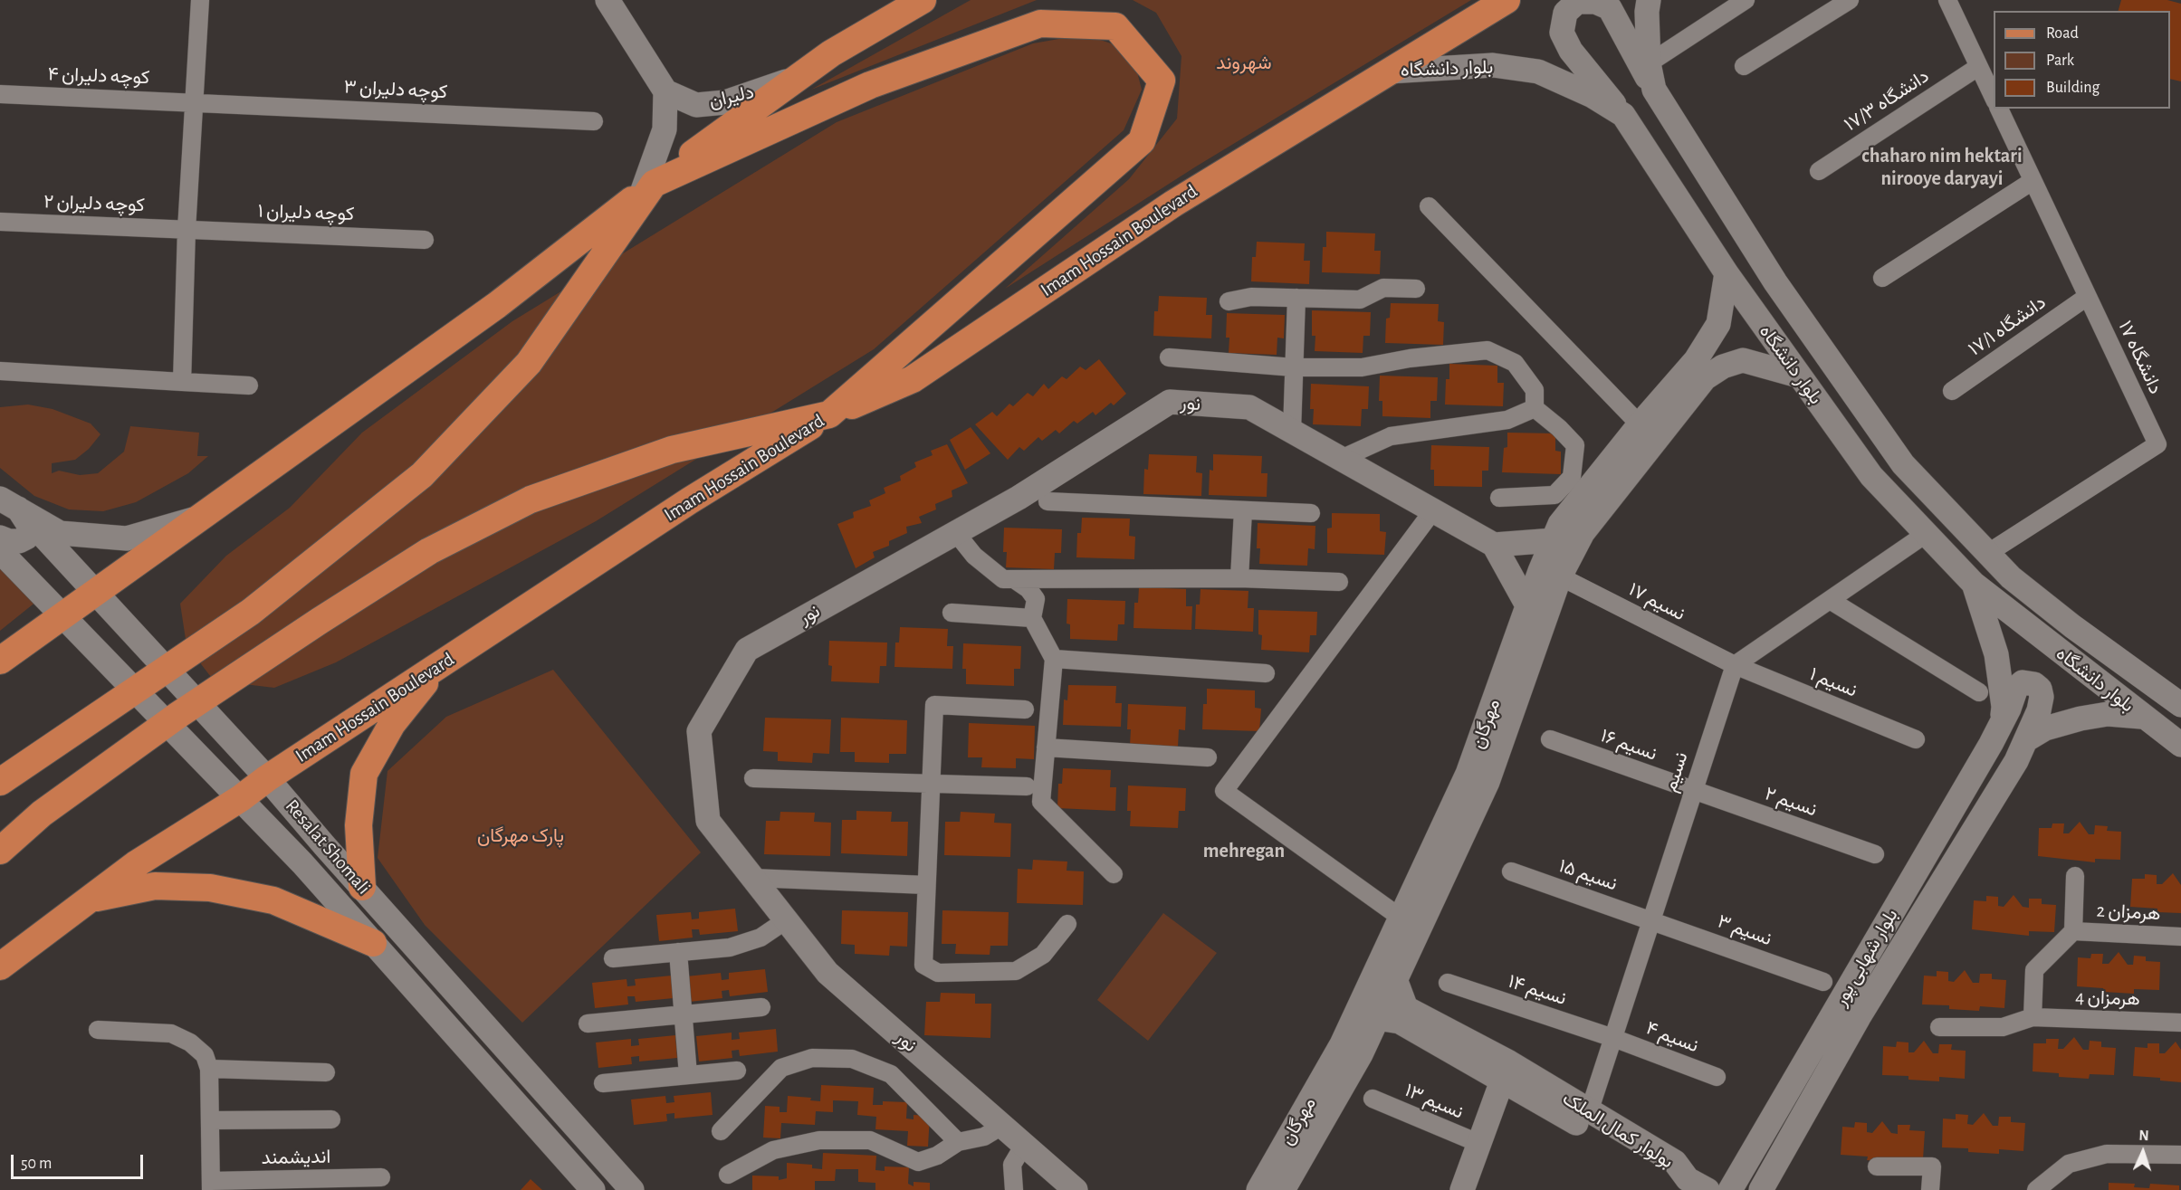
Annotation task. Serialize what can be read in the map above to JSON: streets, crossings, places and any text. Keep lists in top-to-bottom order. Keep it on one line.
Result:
{"streets":{"main road":["بلوار دانشگاه","دلیران","Imam Hossain Boulevard","نور","مهرگان","Resalat Shomali","بلوار شهابی پور","بولوار کمال الملک"],"street":["کوچه دلیران ۴","کوچه دلیران ۳","دانشگاه ۱۷/۳","کوچه دلیران ۲","کوچه دلیران ۱","دانشگاه ۱۷/۱","دانشگاه ۱۷","نسیم ۱۷","نسیم ۱","نسیم ۱۶","نسیم","نسیم ۲","نسیم ۱۵","هرمزان 2","نسیم ۳","نسیم ۱۴","هرمزان 4","نسیم ۴","نسیم ۱۳","اندیشمند"]},"crossings":[["بلوار دانشگاه","Imam Hossain Boulevard"],["بلوار دانشگاه","دانشگاه ۱۷"],["بلوار دانشگاه","مهرگان"],["کوچه دلیران ۴","کوچه دلیران ۳"],["کوچه دلیران ۲","کوچه دلیران ۱"],["Imam Hossain Boulevard","Resalat Shomali"],["دانشگاه ۱۷/۱","دانشگاه ۱۷"],["نسیم ۱۷","نسیم ۱"],["نسیم ۱۷","مهرگان"],["نسیم ۱۷","نسیم"],["نسیم ۱","نسیم"],["مهرگان","بولوار کمال الملک"],["نسیم ۱۶","نسیم"],["نسیم ۱۶","نسیم ۲"],["نسیم","نسیم ۲"],["نسیم","نسیم ۱۵"],["نسیم","نسیم ۳"],["نسیم","نسیم ۱۴"],["نسیم","نسیم ۴"],["نسیم","بولوار کمال الملک"],["نسیم ۱۵","نسیم ۳"],["هرمزان 2","هرمزان 4"],["نسیم ۱۴","نسیم ۴"]],"districts":["chaharo nim hektari nirooye daryayi","mehregan"],"parks":["شهروند","پارک مهرگان"],"legend":["Road","Park","Building"],"scale_bar":"50 m","north":"top"}
